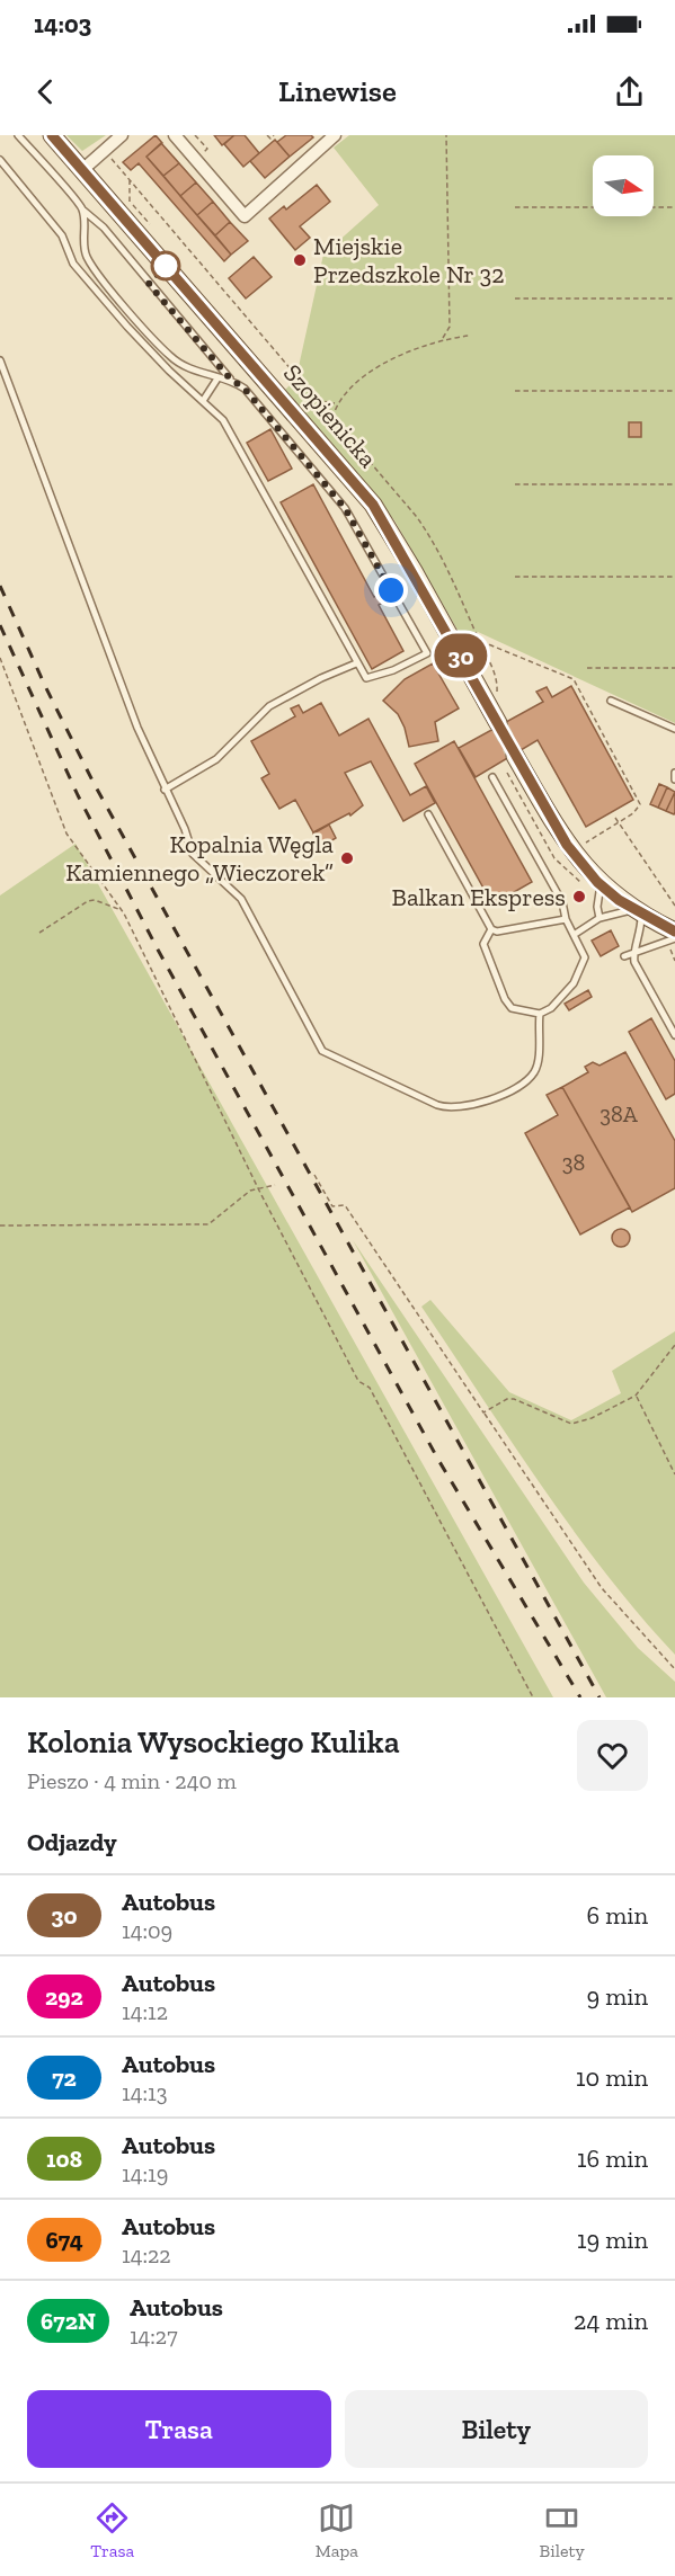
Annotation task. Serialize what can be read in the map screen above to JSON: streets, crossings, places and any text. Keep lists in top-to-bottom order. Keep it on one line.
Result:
{"streets":{"street":["Szopienicka"]},"places":["Miejskie Przedszkole Nr 32","Kopalnia Węgla Kamiennego „Wieczorek”","Balkan Ekspress"],"lines":["bus line 30"],"house_numbers":["38A","38"],"north":"right","page":{"status":"14:03","header":"Linewise","on_map":"30","heading":[["Kolonia Wysockiego Kulika","Pieszo · 4 min · 240 m"],"Odjazdy"],"list":[{"mark":"30","name":"Autobus","note":"14:09","value":"6 min"},{"mark":"292","name":"Autobus","note":"14:12","value":"9 min"},{"mark":"72","name":"Autobus","note":"14:13","value":"10 min"},{"mark":"108","name":"Autobus","note":"14:19","value":"16 min"},{"mark":"674","name":"Autobus","note":"14:22","value":"19 min"},{"mark":"672N","name":"Autobus","note":"14:27","value":"24 min"}],"buttons":["Trasa","Bilety"],"tabs":["Trasa","Mapa","Bilety"]}}
